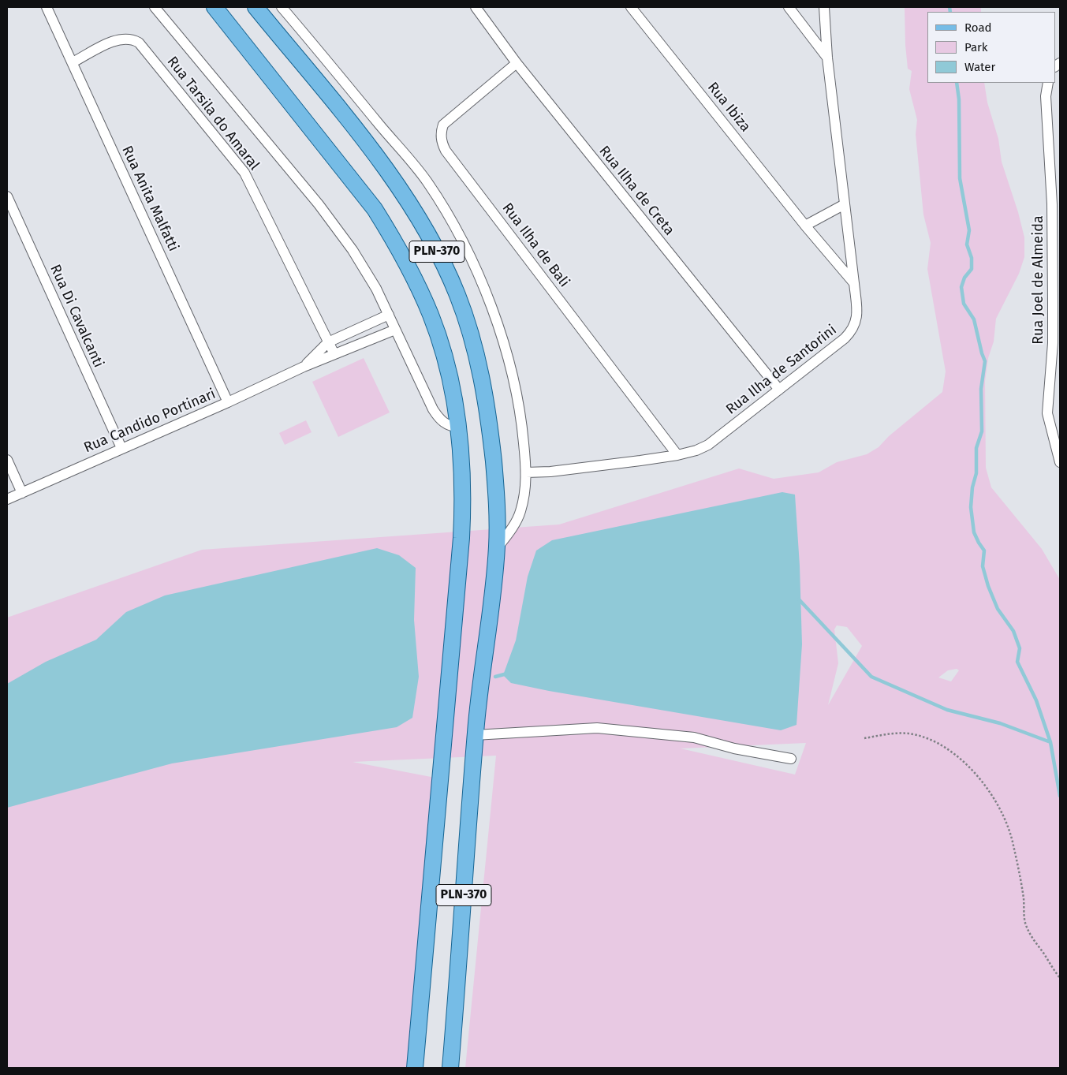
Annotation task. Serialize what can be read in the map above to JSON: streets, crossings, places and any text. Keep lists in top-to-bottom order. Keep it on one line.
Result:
{"streets":{"main road":["PLN-370"],"street":["Rua Ibiza","Rua Tarsila do Amaral","Rua Ilha de Creta","Rua Anita Malfatti","Rua Ilha de Bali","Rua Joel de Almeida","Rua Di Cavalcanti","Rua Ilha de Santorini","Rua Candido Portinari"]},"crossings":[["Rua Ibiza","Rua Ilha de Santorini"],["Rua Tarsila do Amaral","Rua Anita Malfatti"],["Rua Tarsila do Amaral","Rua Candido Portinari"],["Rua Ilha de Creta","Rua Ilha de Bali"],["Rua Ilha de Creta","Rua Ilha de Santorini"],["Rua Anita Malfatti","Rua Candido Portinari"],["Rua Ilha de Bali","Rua Ilha de Santorini"],["Rua Di Cavalcanti","Rua Candido Portinari"]],"legend":["Road","Park","Water"]}
